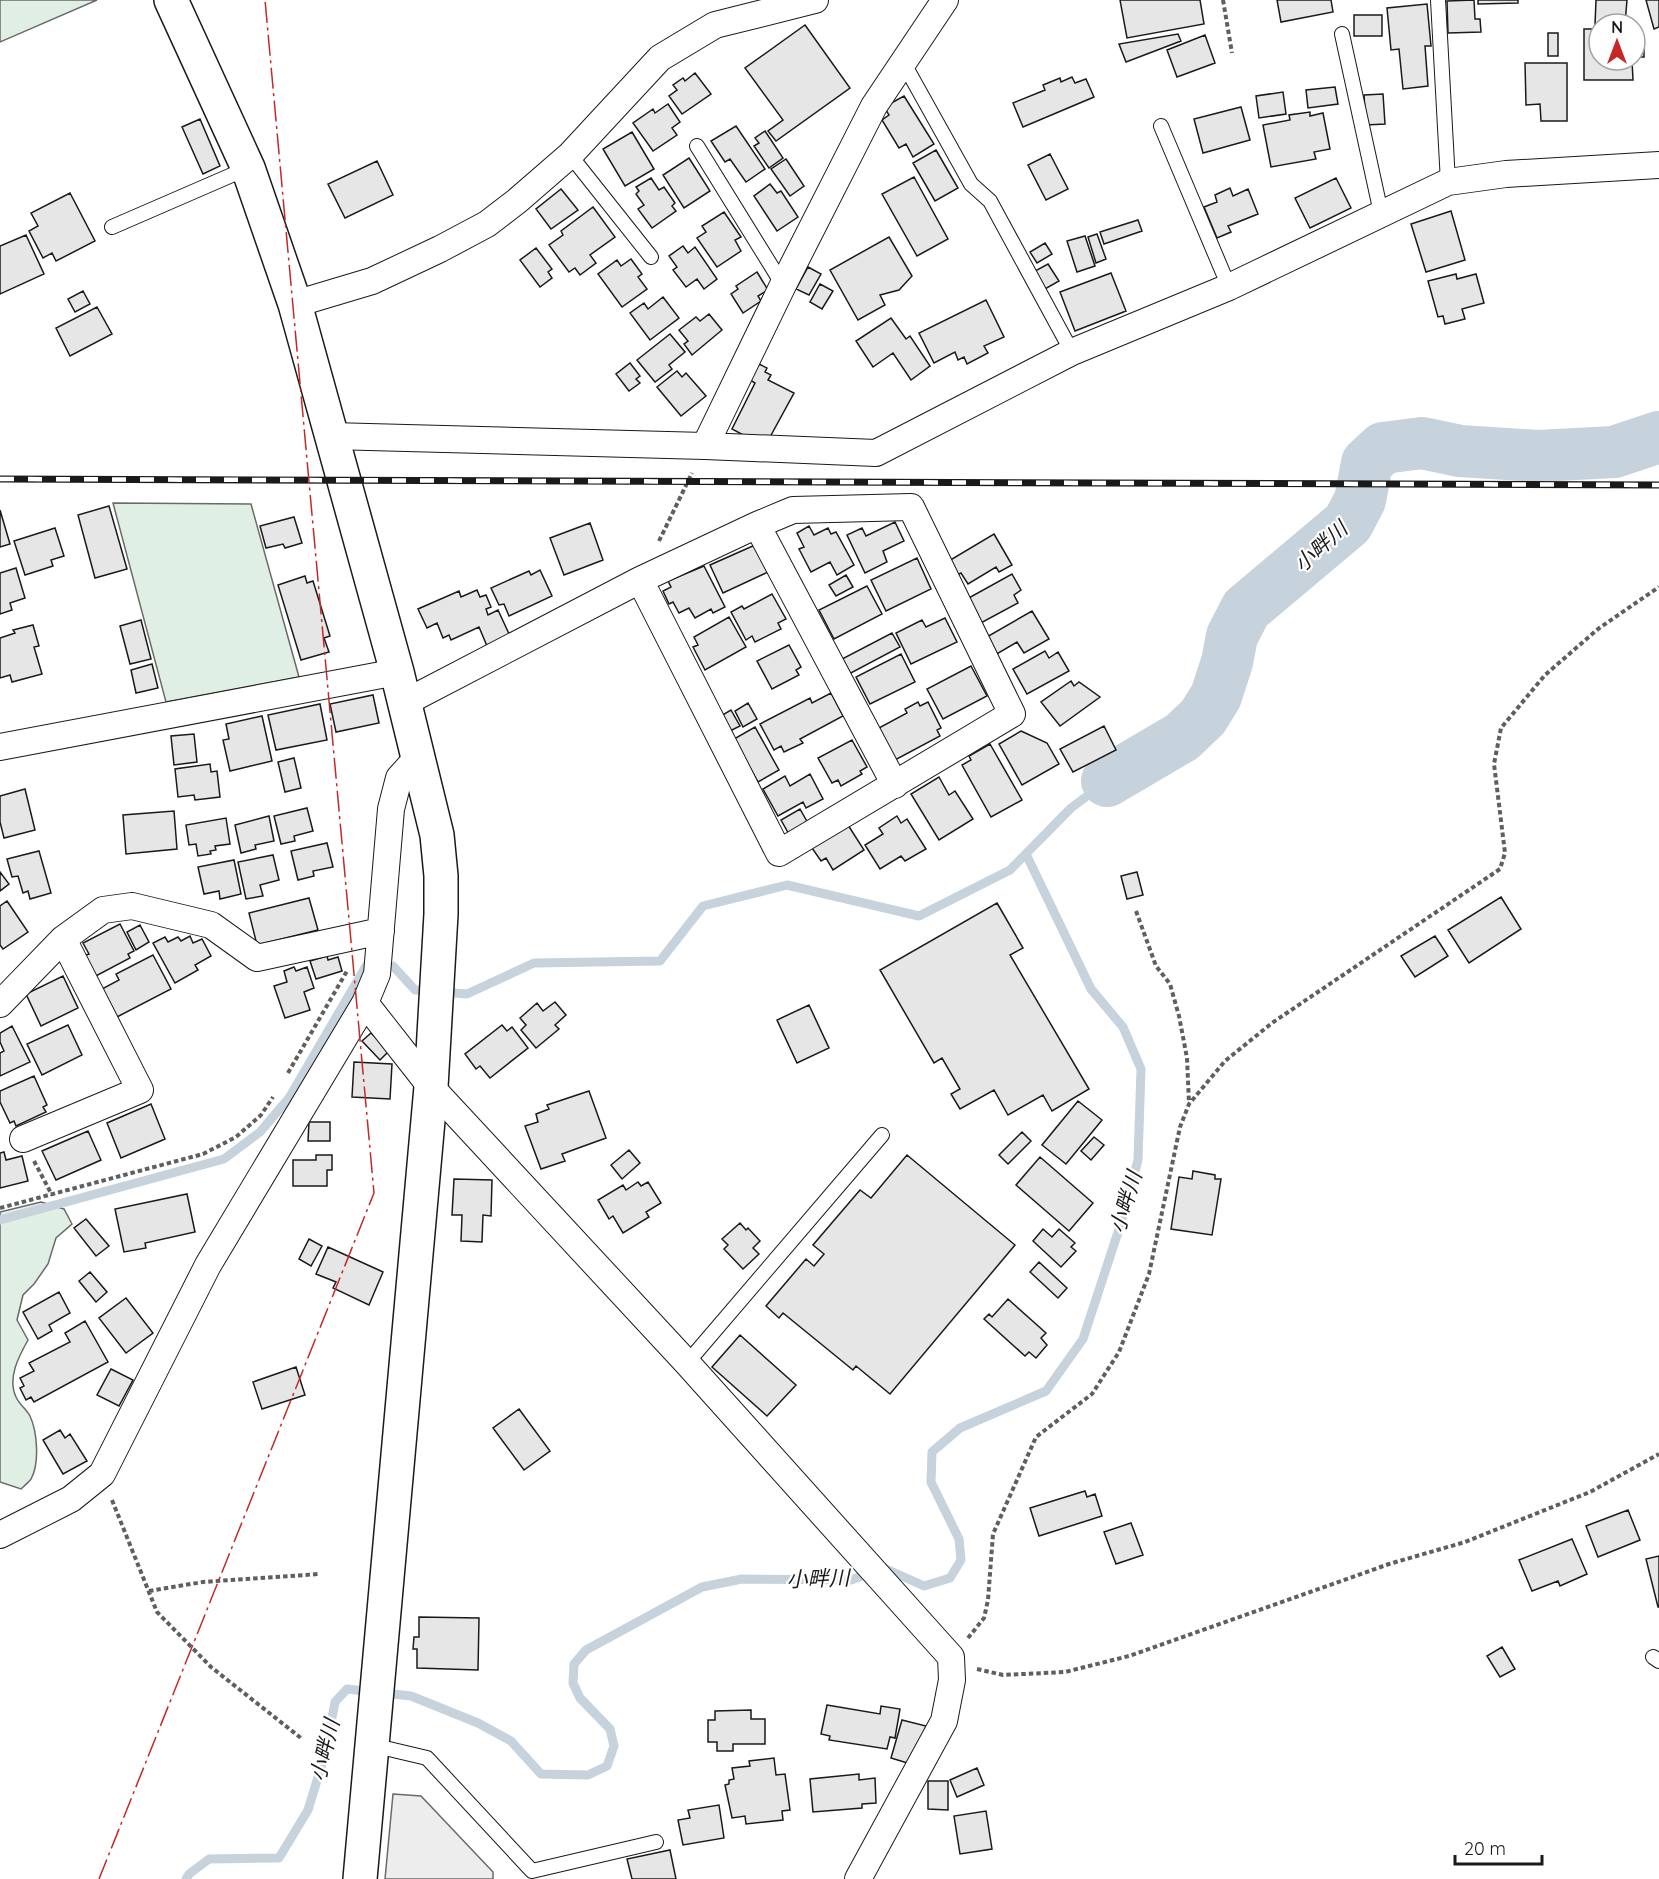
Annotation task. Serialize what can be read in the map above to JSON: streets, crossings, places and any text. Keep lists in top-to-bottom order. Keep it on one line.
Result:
{"water":["小畔川"],"scale_bar":"20 m","north":"top"}
